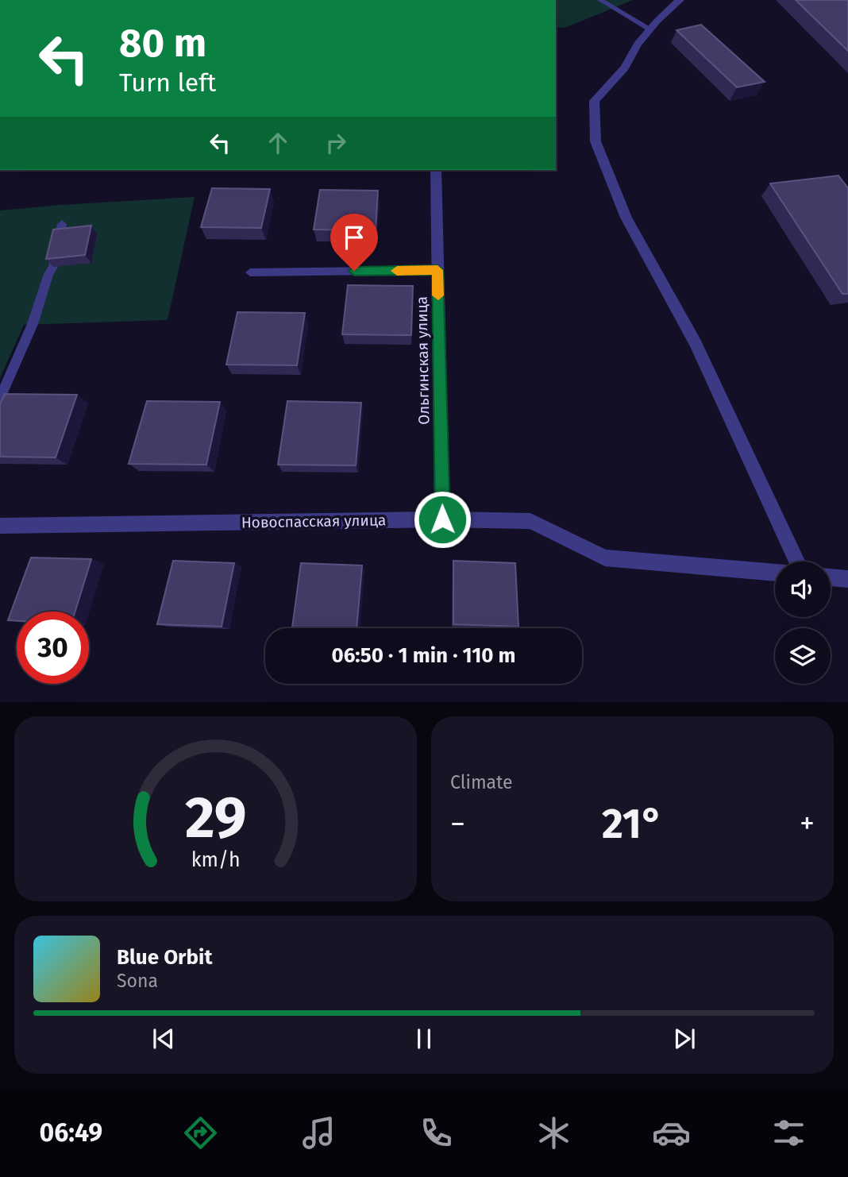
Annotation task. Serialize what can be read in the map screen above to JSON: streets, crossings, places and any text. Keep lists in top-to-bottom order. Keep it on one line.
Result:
{"streets":{"street":["Ольгинская улица","Новоспасская улица"]},"crossings":[["Ольгинская улица","Новоспасская улица"]],"page":{"turn":["80 m","Turn left"],"limit":"30","trip":"06:50 · 1 min · 110 m","tile":"Climate","heat":["−","21°","+"],"song":["Blue Orbit","Sona"],"tabs":"06:49","gauge":["29","km/h"]}}
